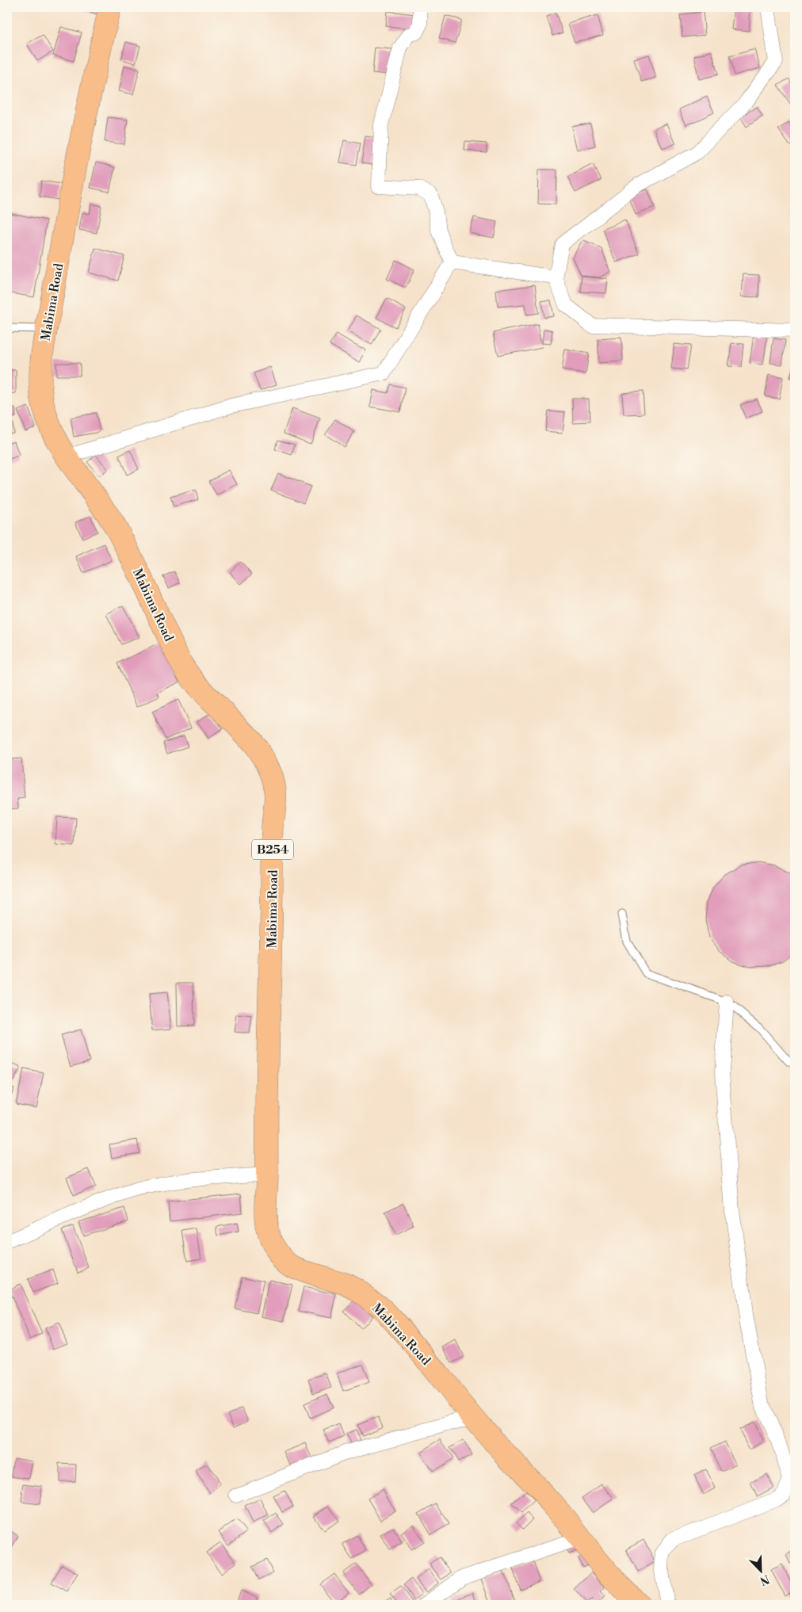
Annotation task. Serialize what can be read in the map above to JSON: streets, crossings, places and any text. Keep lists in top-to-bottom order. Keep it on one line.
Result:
{"streets":{"main road":["Mabima Road","B254"]},"north":"bottom right"}
